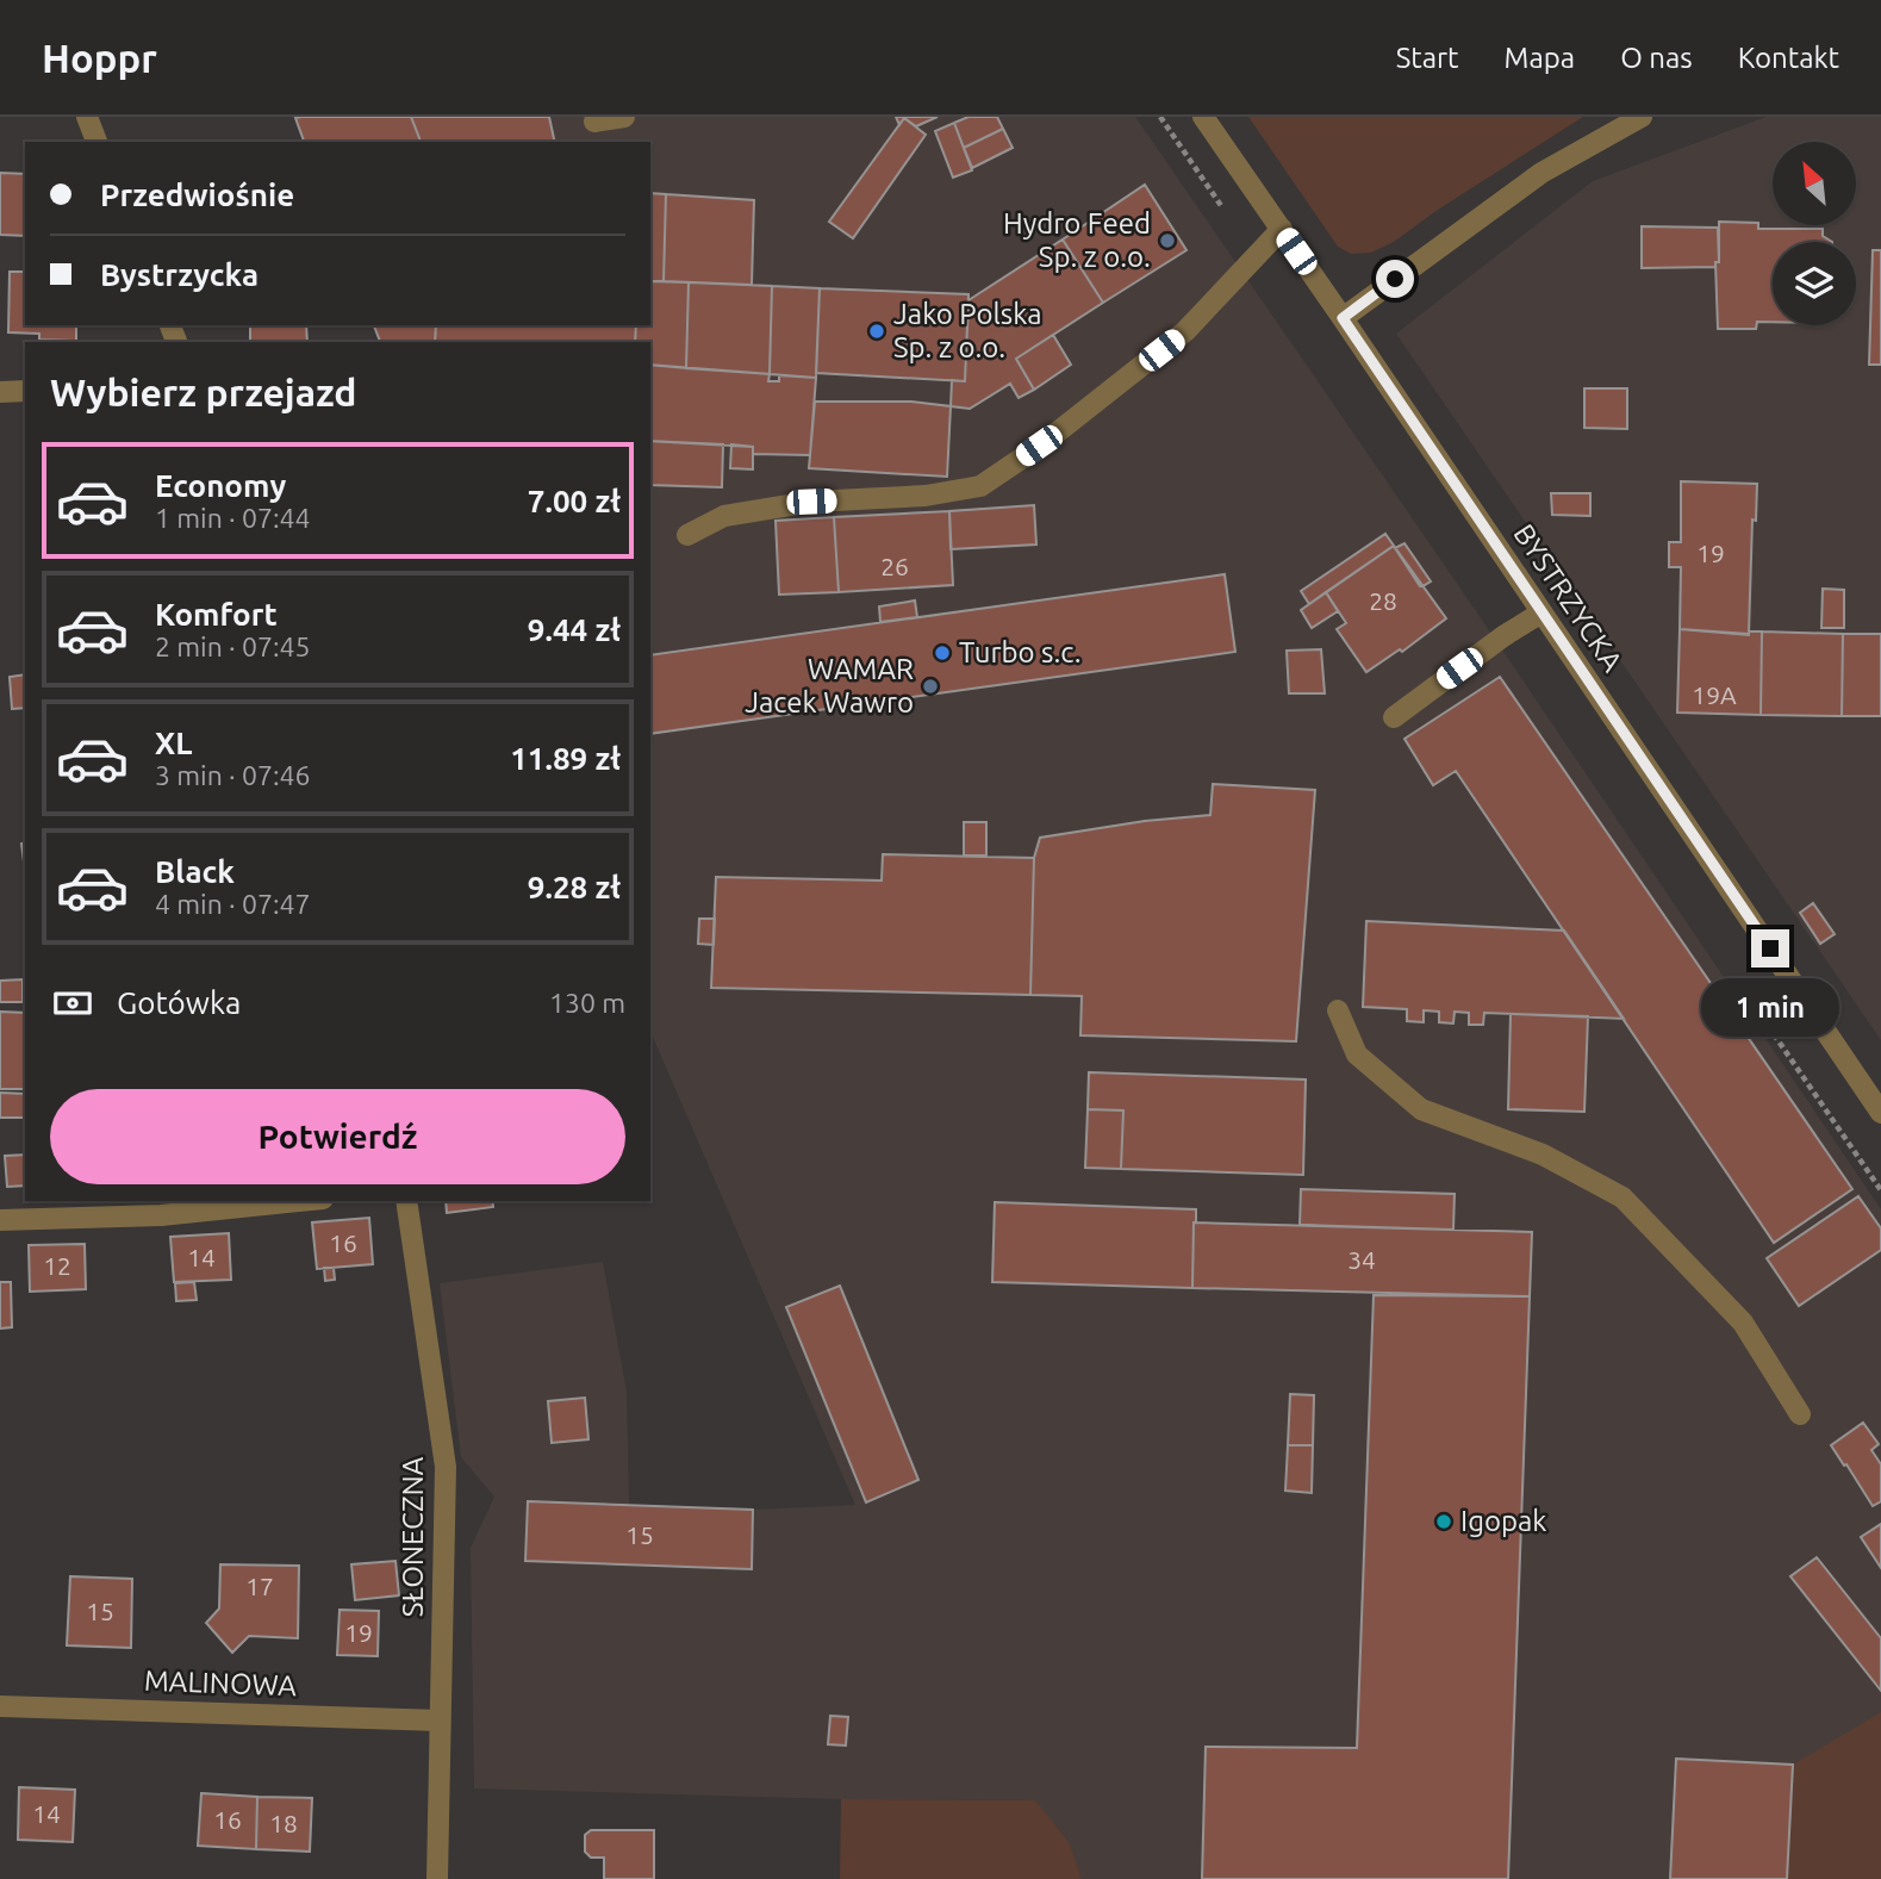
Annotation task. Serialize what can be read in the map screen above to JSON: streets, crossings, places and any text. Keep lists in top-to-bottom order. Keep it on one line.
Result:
{"streets":{"street":["BYSTRZYCKA","SŁONECZNA","MALINOWA"]},"crossings":[["SŁONECZNA","MALINOWA"]],"places":["Hydro Feed Sp. z o.o.","Jako Polska Sp. z o.o.","Turbo s.c.","WAMAR Jacek Wawro","Igopak"],"house_numbers":["19","26","28","19A","16","14","34","12","15","17","15","19","14","16","18"],"north":"top left","page":{"header":"Hoppr","nav":["Start","Mapa","O nas","Kontakt"],"banner":["Przedwiośnie","Bystrzycka"],"heading":"Wybierz przejazd","list":[{"name":"Economy","note":"1 min · 07:44","value":"7.00 zł"},{"name":"Komfort","note":"2 min · 07:45","value":"9.44 zł"},{"name":"XL","note":"3 min · 07:46","value":"11.89 zł"},{"name":"Black","note":"4 min · 07:47","value":"9.28 zł"}],"pay":["Gotówka","130 m"],"bubble":"1 min","buttons":"Potwierdź"}}
